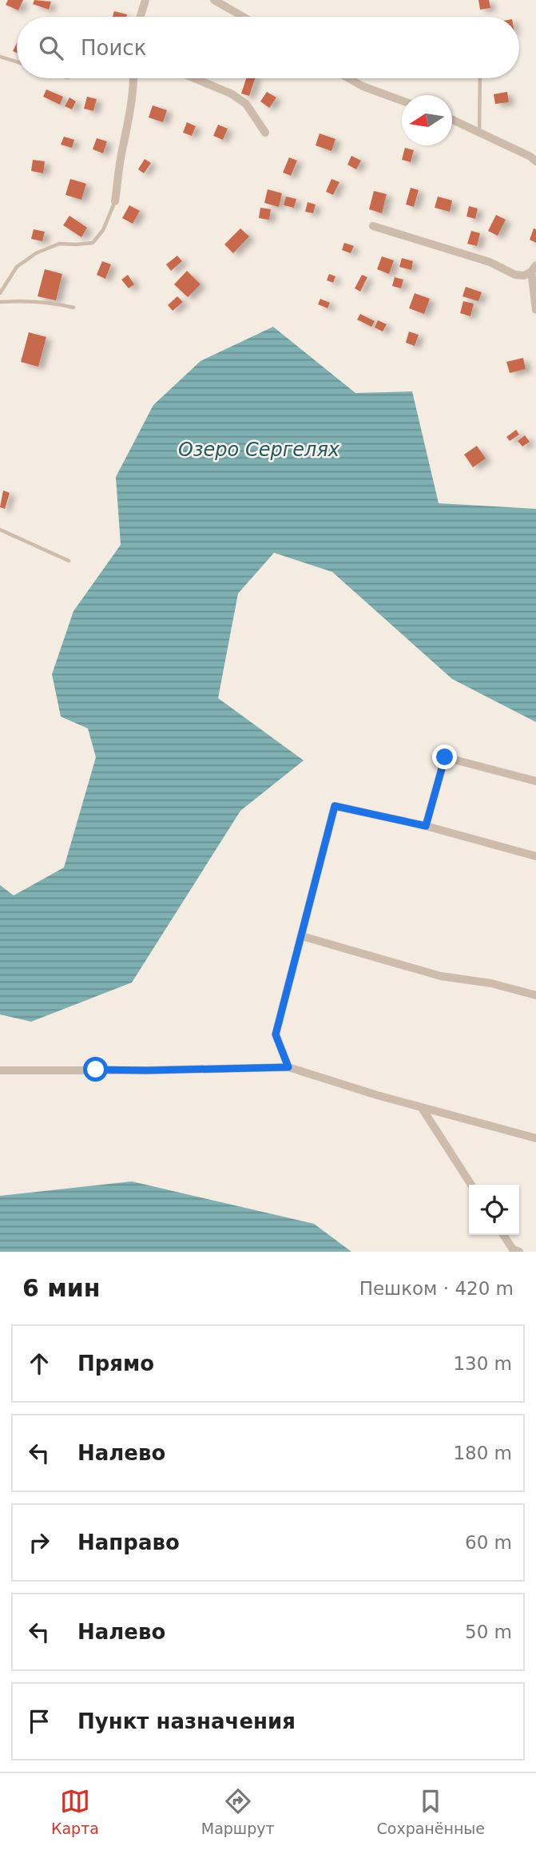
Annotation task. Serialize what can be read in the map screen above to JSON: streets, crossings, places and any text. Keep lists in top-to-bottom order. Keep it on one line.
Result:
{"water":["Озеро Сергелях"],"north":"left","page":{"search":"Поиск","heading":["6 мин","Пешком · 420 m"],"list":[["Прямо","130 m"],["Налево","180 m"],["Направо","60 m"],["Налево","50 m"],"Пункт назначения"],"nav":["Карта","Маршрут","Сохранённые"]}}
